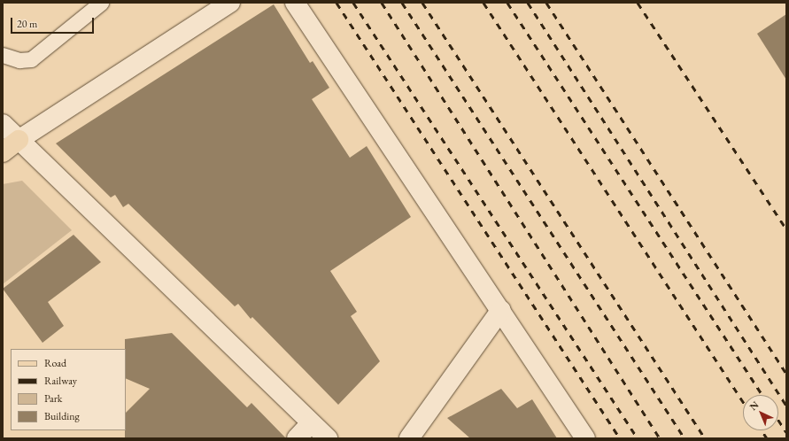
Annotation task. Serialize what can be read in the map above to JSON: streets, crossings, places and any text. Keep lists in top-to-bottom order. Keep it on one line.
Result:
{"legend":["Road","Railway","Park","Building"],"scale_bar":"20 m","north":"top left"}
